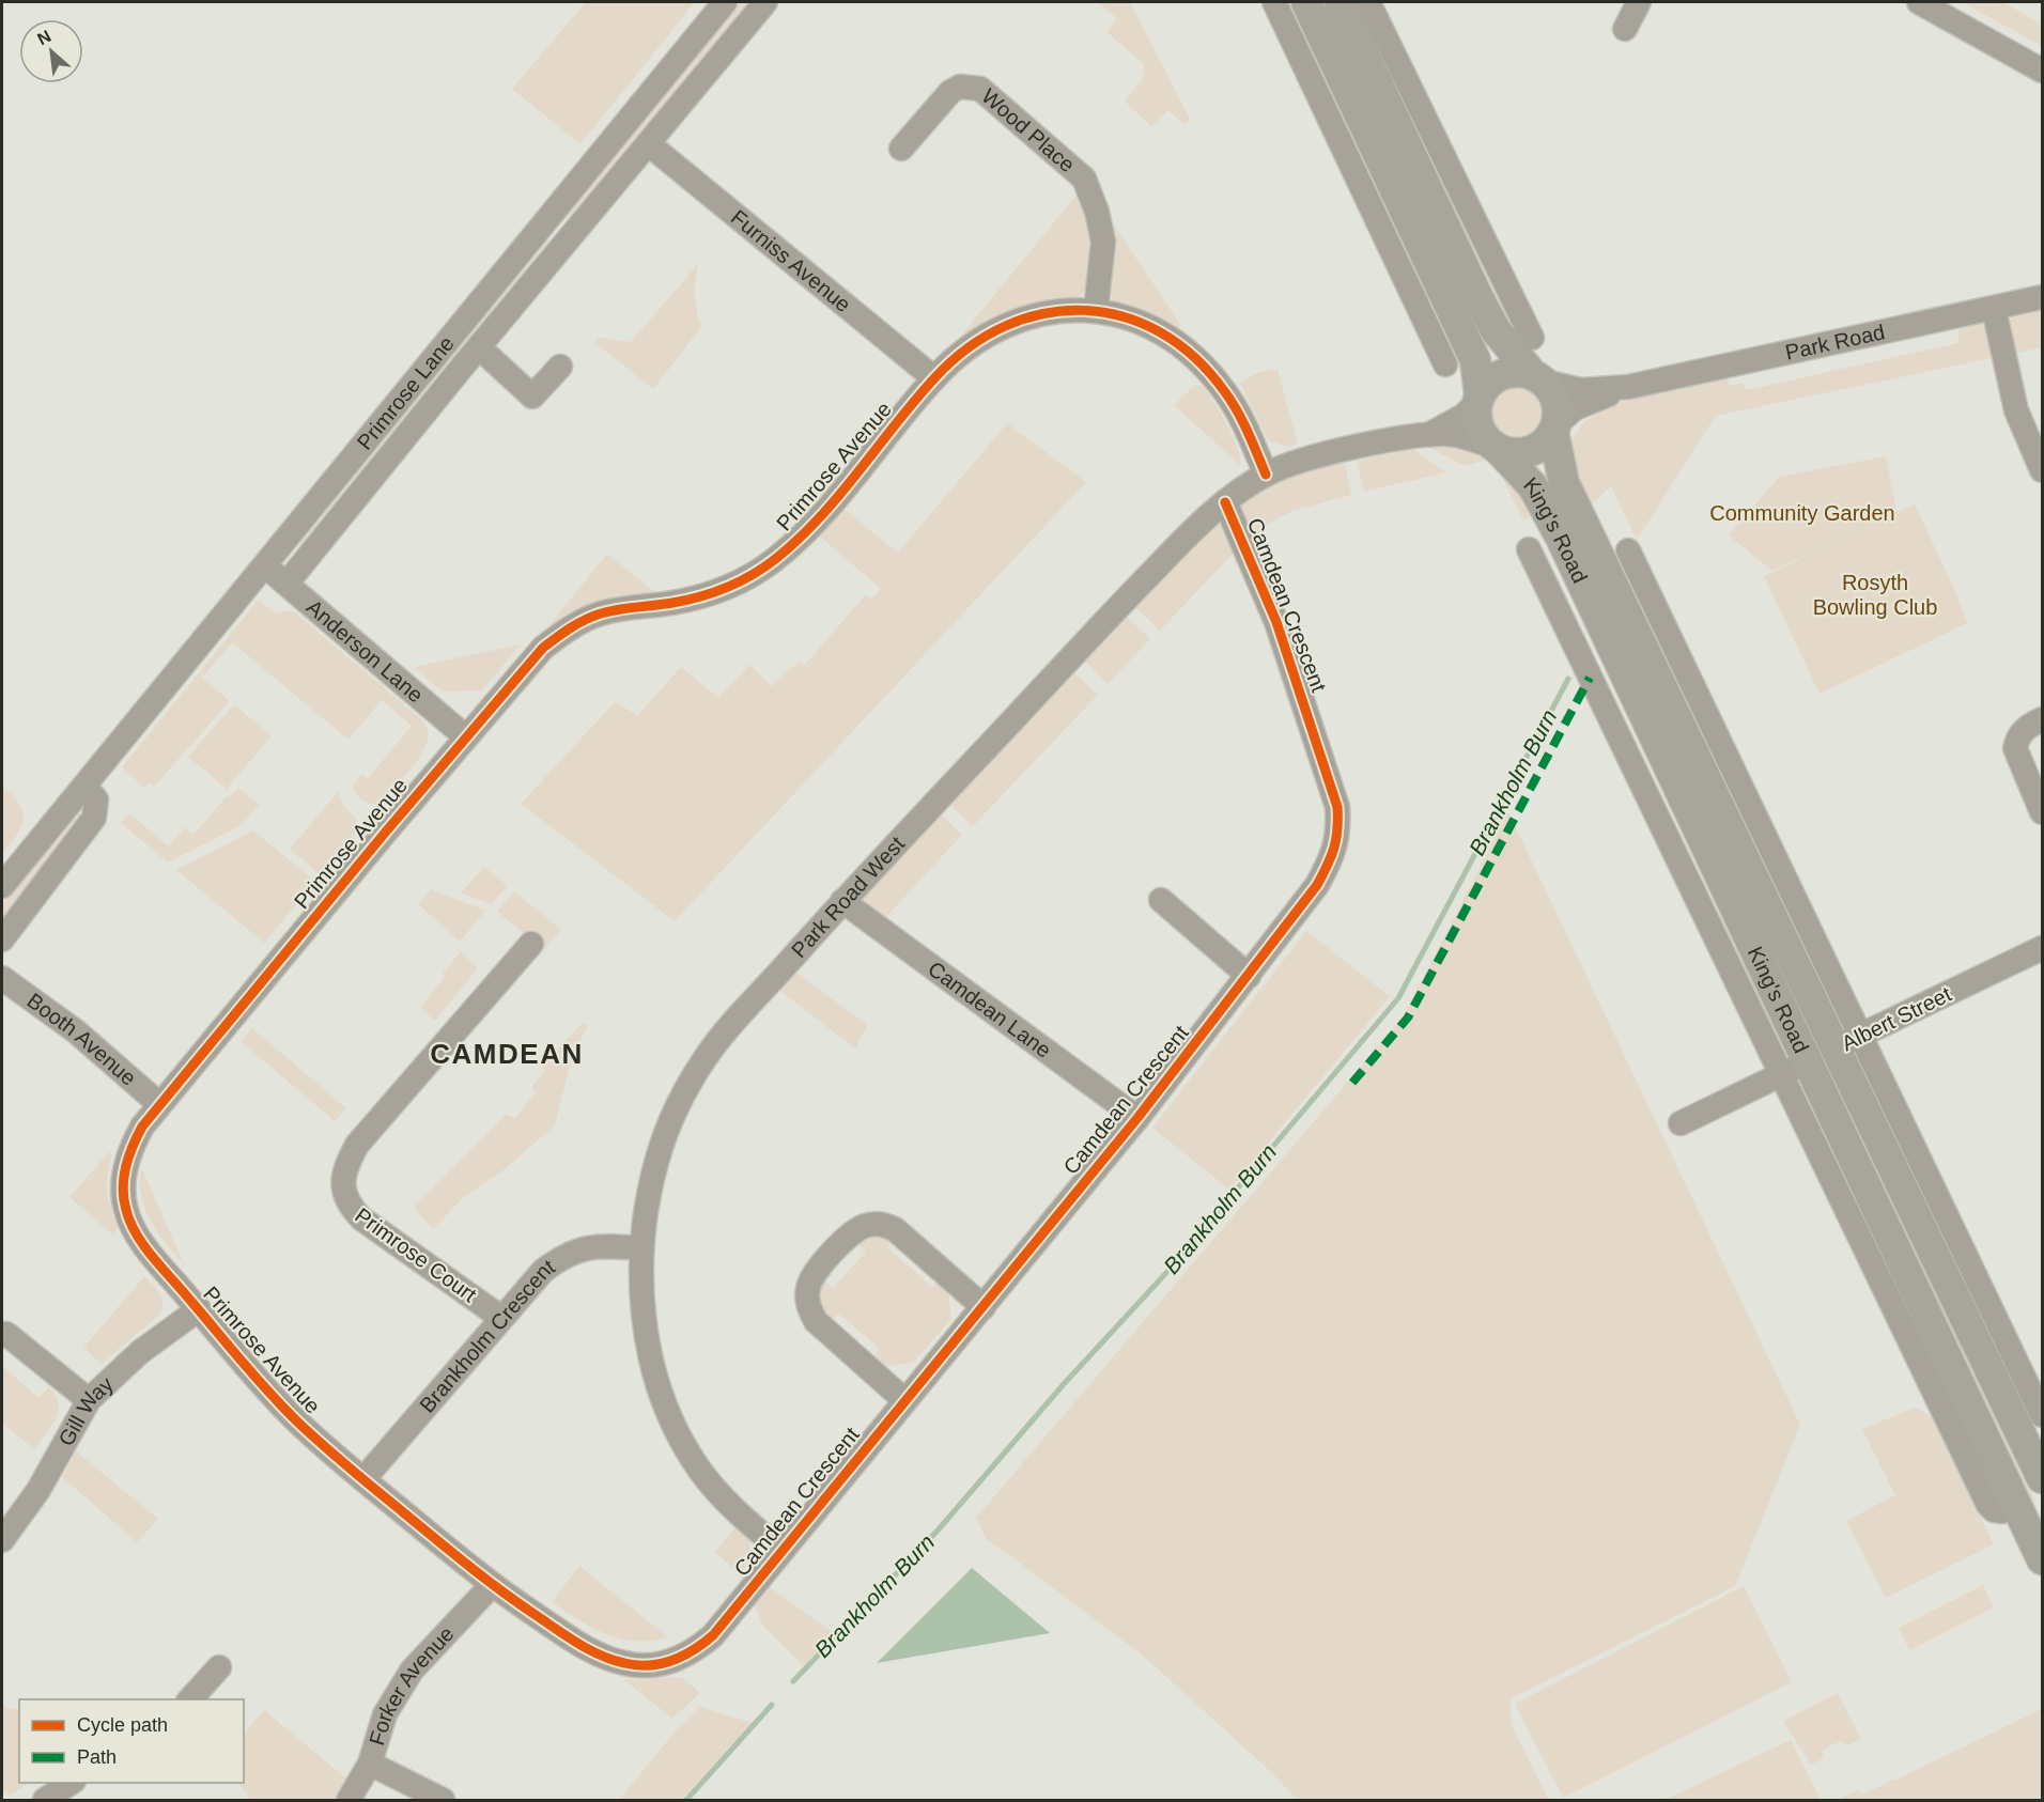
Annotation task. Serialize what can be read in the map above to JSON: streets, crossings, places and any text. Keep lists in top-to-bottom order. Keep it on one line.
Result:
{"streets":{"main road":["King's Road"],"street":["Wood Place","Furniss Avenue","Park Road","Primrose Lane","Primrose Avenue","Camdean Crescent","Anderson Lane","Park Road West","Camdean Lane","Albert Street","Booth Avenue","Primrose Court","Brankholm Crescent","Gill Way","Forker Avenue"]},"crossings":[["Wood Place","Primrose Avenue"],["Furniss Avenue","Primrose Lane"],["Furniss Avenue","Primrose Avenue"],["Park Road","King's Road"],["Park Road","Park Road West"],["Primrose Lane","Anderson Lane"],["Primrose Avenue","Camdean Crescent"],["Primrose Avenue","Anderson Lane"],["Primrose Avenue","Park Road West"],["Primrose Avenue","Booth Avenue"],["Primrose Avenue","Brankholm Crescent"],["Primrose Avenue","Gill Way"],["Primrose Avenue","Forker Avenue"],["King's Road","Park Road West"],["King's Road","Albert Street"],["Camdean Crescent","Park Road West"],["Camdean Crescent","Camdean Lane"],["Park Road West","Camdean Lane"],["Park Road West","Brankholm Crescent"],["Primrose Court","Brankholm Crescent"]],"districts":["CAMDEAN"],"water":["Brankholm Burn"],"parks":["Community Garden","Rosyth Bowling Club"],"legend":["Cycle path","Path"],"north":"top left"}
